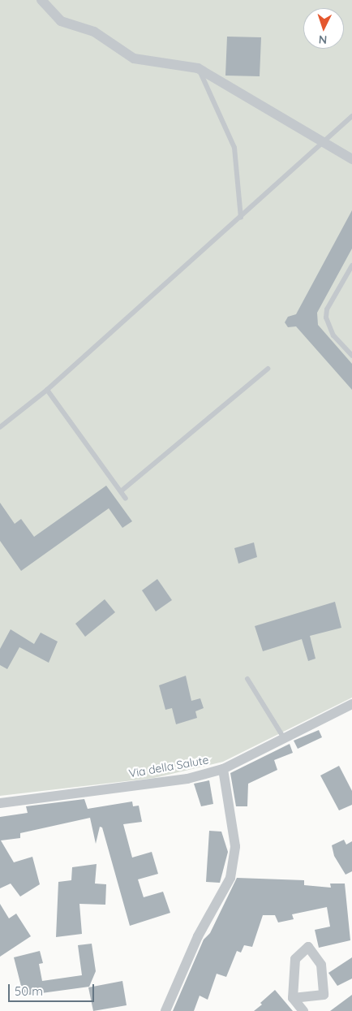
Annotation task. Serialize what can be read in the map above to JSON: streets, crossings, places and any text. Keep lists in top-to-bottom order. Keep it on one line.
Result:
{"streets":{"street":["Via della Salute"]},"scale_bar":"50 m","north":"bottom"}
